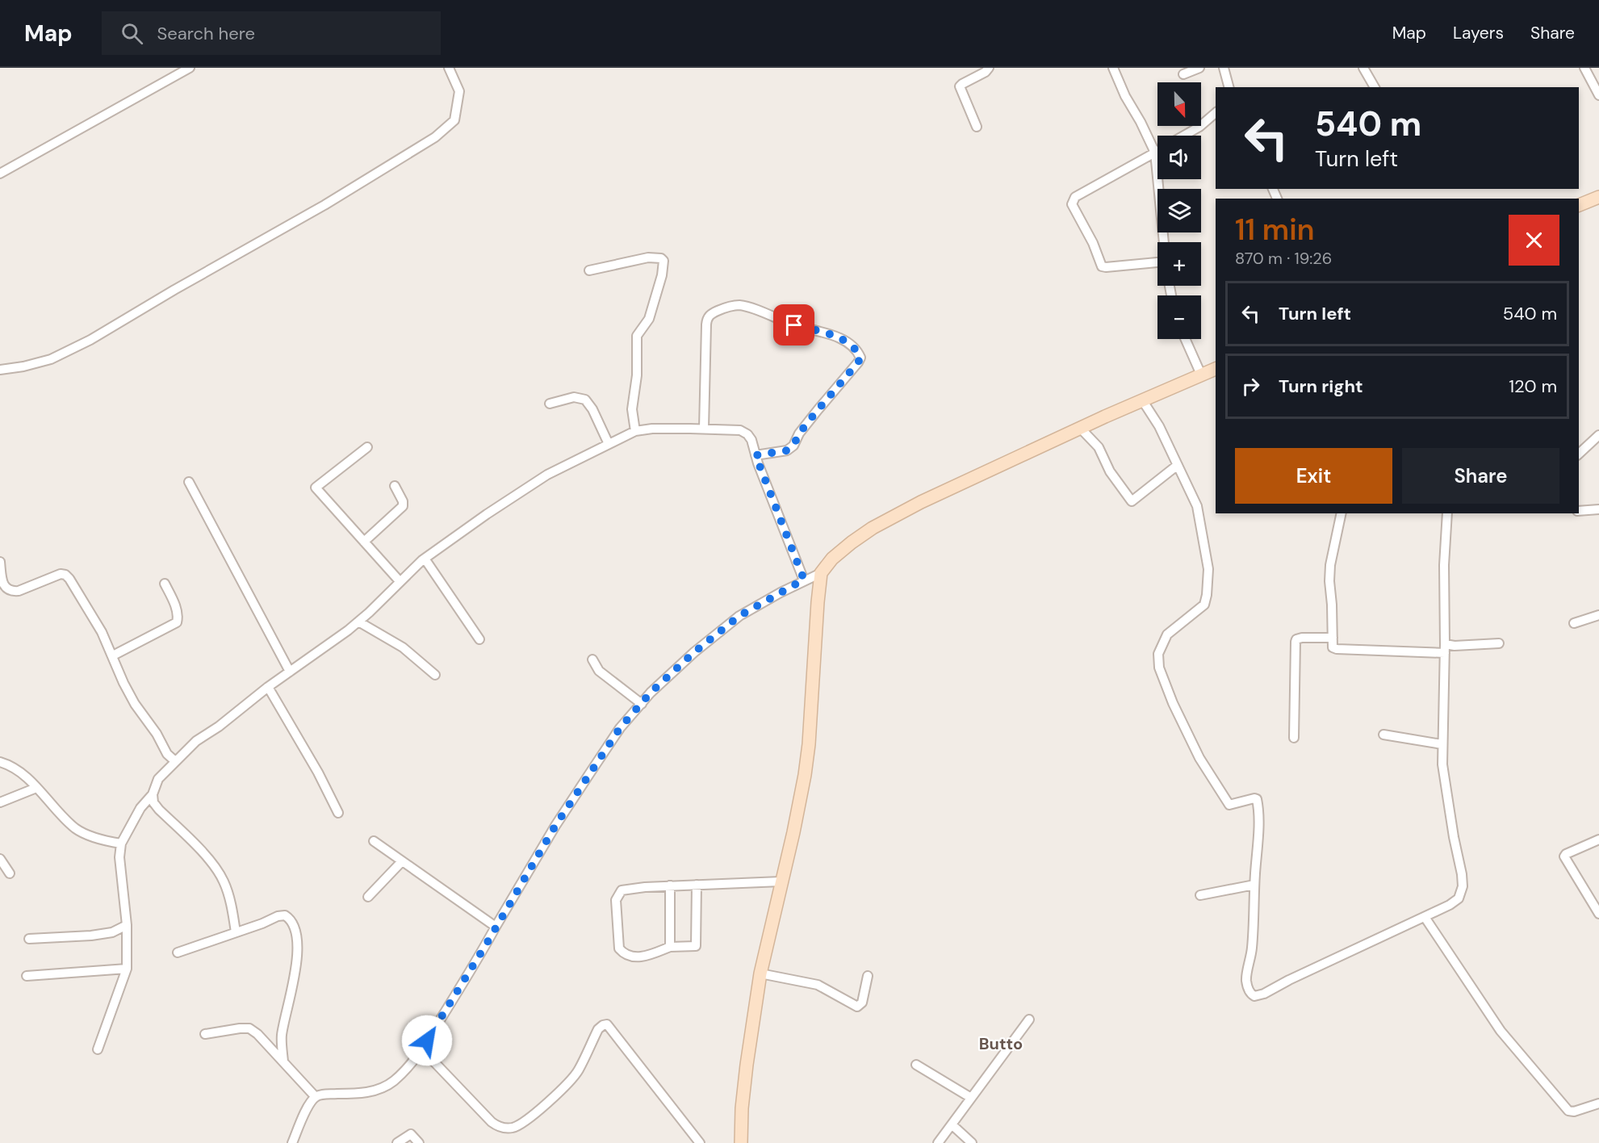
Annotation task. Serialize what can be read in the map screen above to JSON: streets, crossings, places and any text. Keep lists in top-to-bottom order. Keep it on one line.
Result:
{"districts":["Butto"],"north":"bottom","page":{"header":"Map","search":"Search here","nav":["Map","Layers","Share"],"map_buttons":["+","−"],"turn":["540 m","Turn left"],"heading":["11 min","870 m · 19:26"],"list":[{"name":"Turn left","value":"540 m"},{"name":"Turn right","value":"120 m"}],"buttons":["Exit","Share"]}}
